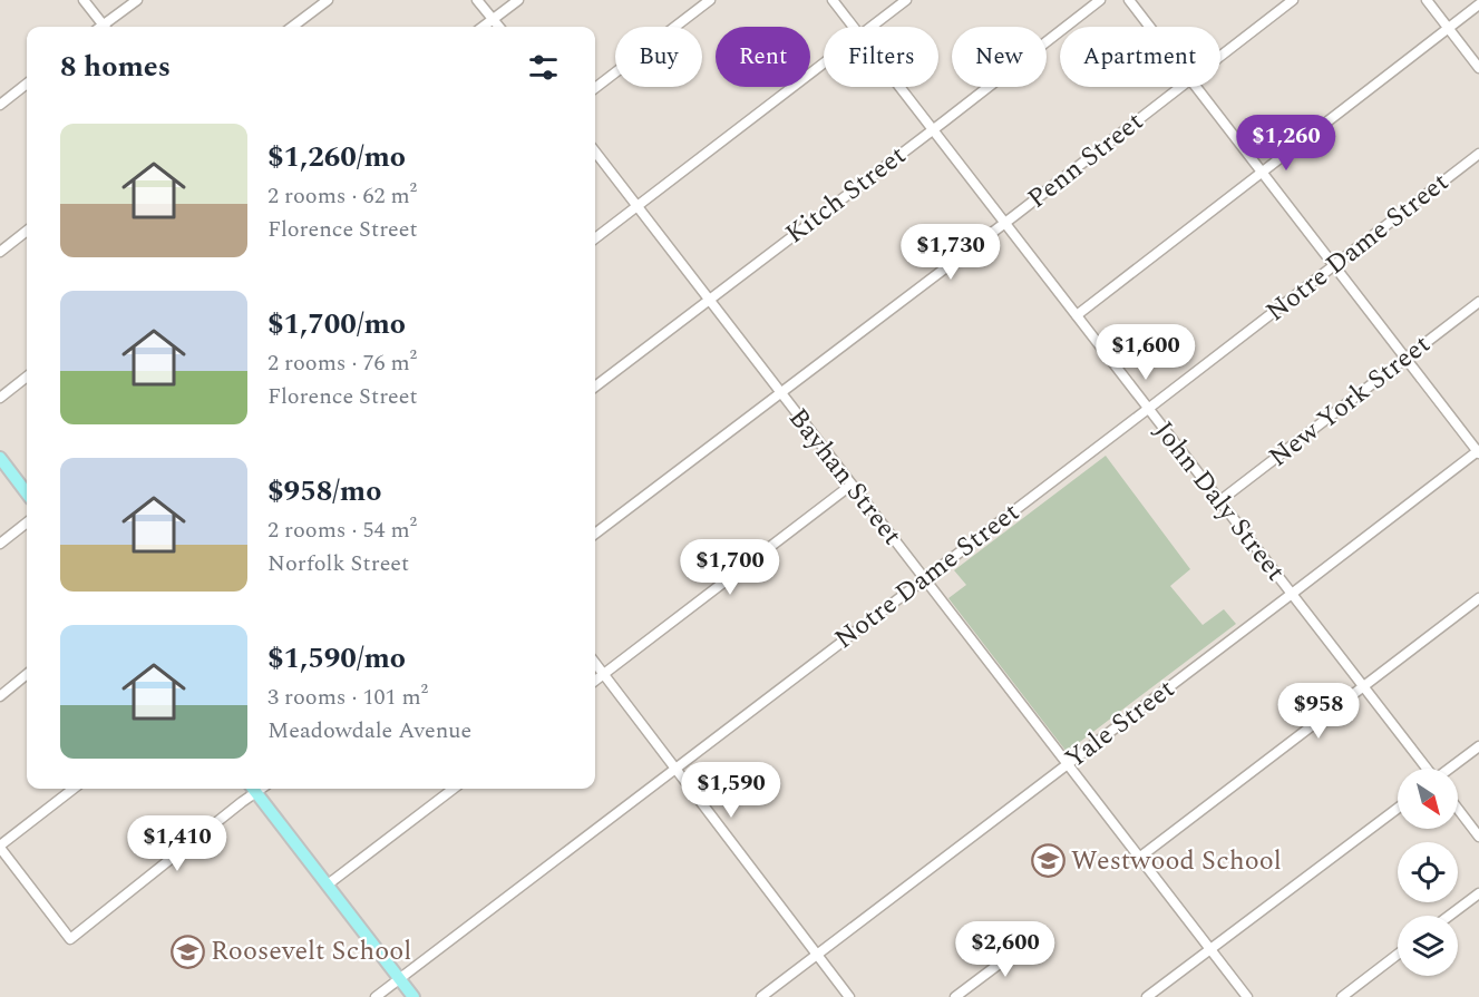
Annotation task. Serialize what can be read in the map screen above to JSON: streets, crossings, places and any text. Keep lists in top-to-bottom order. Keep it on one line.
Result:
{"streets":{"street":["Penn Street","Kitch Street","Notre Dame Street","New York Street","Bayhan Street","John Daly Street","Yale Street"]},"crossings":[["Penn Street","Bayhan Street"],["Penn Street","John Daly Street"],["Kitch Street","Bayhan Street"],["Kitch Street","John Daly Street"],["Notre Dame Street","Bayhan Street"],["Notre Dame Street","John Daly Street"],["New York Street","John Daly Street"],["Bayhan Street","Yale Street"],["John Daly Street","Yale Street"]],"places":{"school or university":["Westwood School","Roosevelt School"]},"north":"bottom right","page":{"chip":["Buy","Rent","Filters","New","Apartment"],"heading":"8 homes","list":[{"name":"$1,260/mo","note":"2 rooms · 62 m² · Florence Street"},{"name":"$1,700/mo","note":"2 rooms · 76 m² · Florence Street"},{"name":"$958/mo","note":"2 rooms · 54 m² · Norfolk Street"},{"name":"$1,590/mo","note":"3 rooms · 101 m² · Meadowdale Avenue"}],"price":["$1,260","$1,730","$1,600","$1,700","$958","$1,590","$1,410","$2,600"]}}
